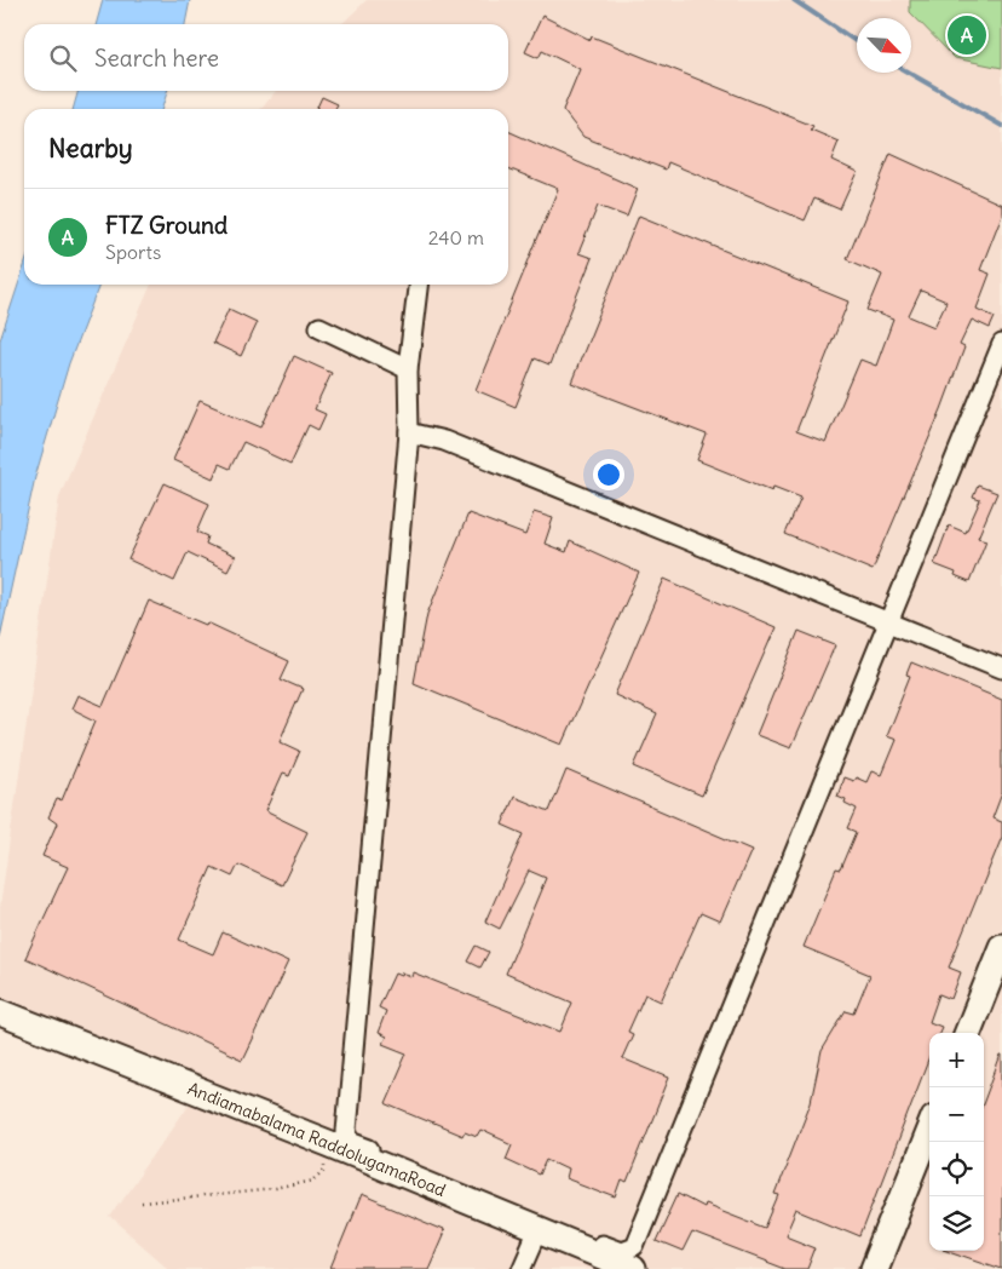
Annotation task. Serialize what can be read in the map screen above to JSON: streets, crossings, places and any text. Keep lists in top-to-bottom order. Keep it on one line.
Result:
{"streets":{"street":["Andiamabalama RaddolugamaRoad"]},"north":"bottom right","page":{"pins":"A","search":"Search here","heading":"Nearby","list":[{"mark":"A","name":"FTZ Ground","note":"Sports","value":"240 m"}],"map_buttons":["+","−"]}}
